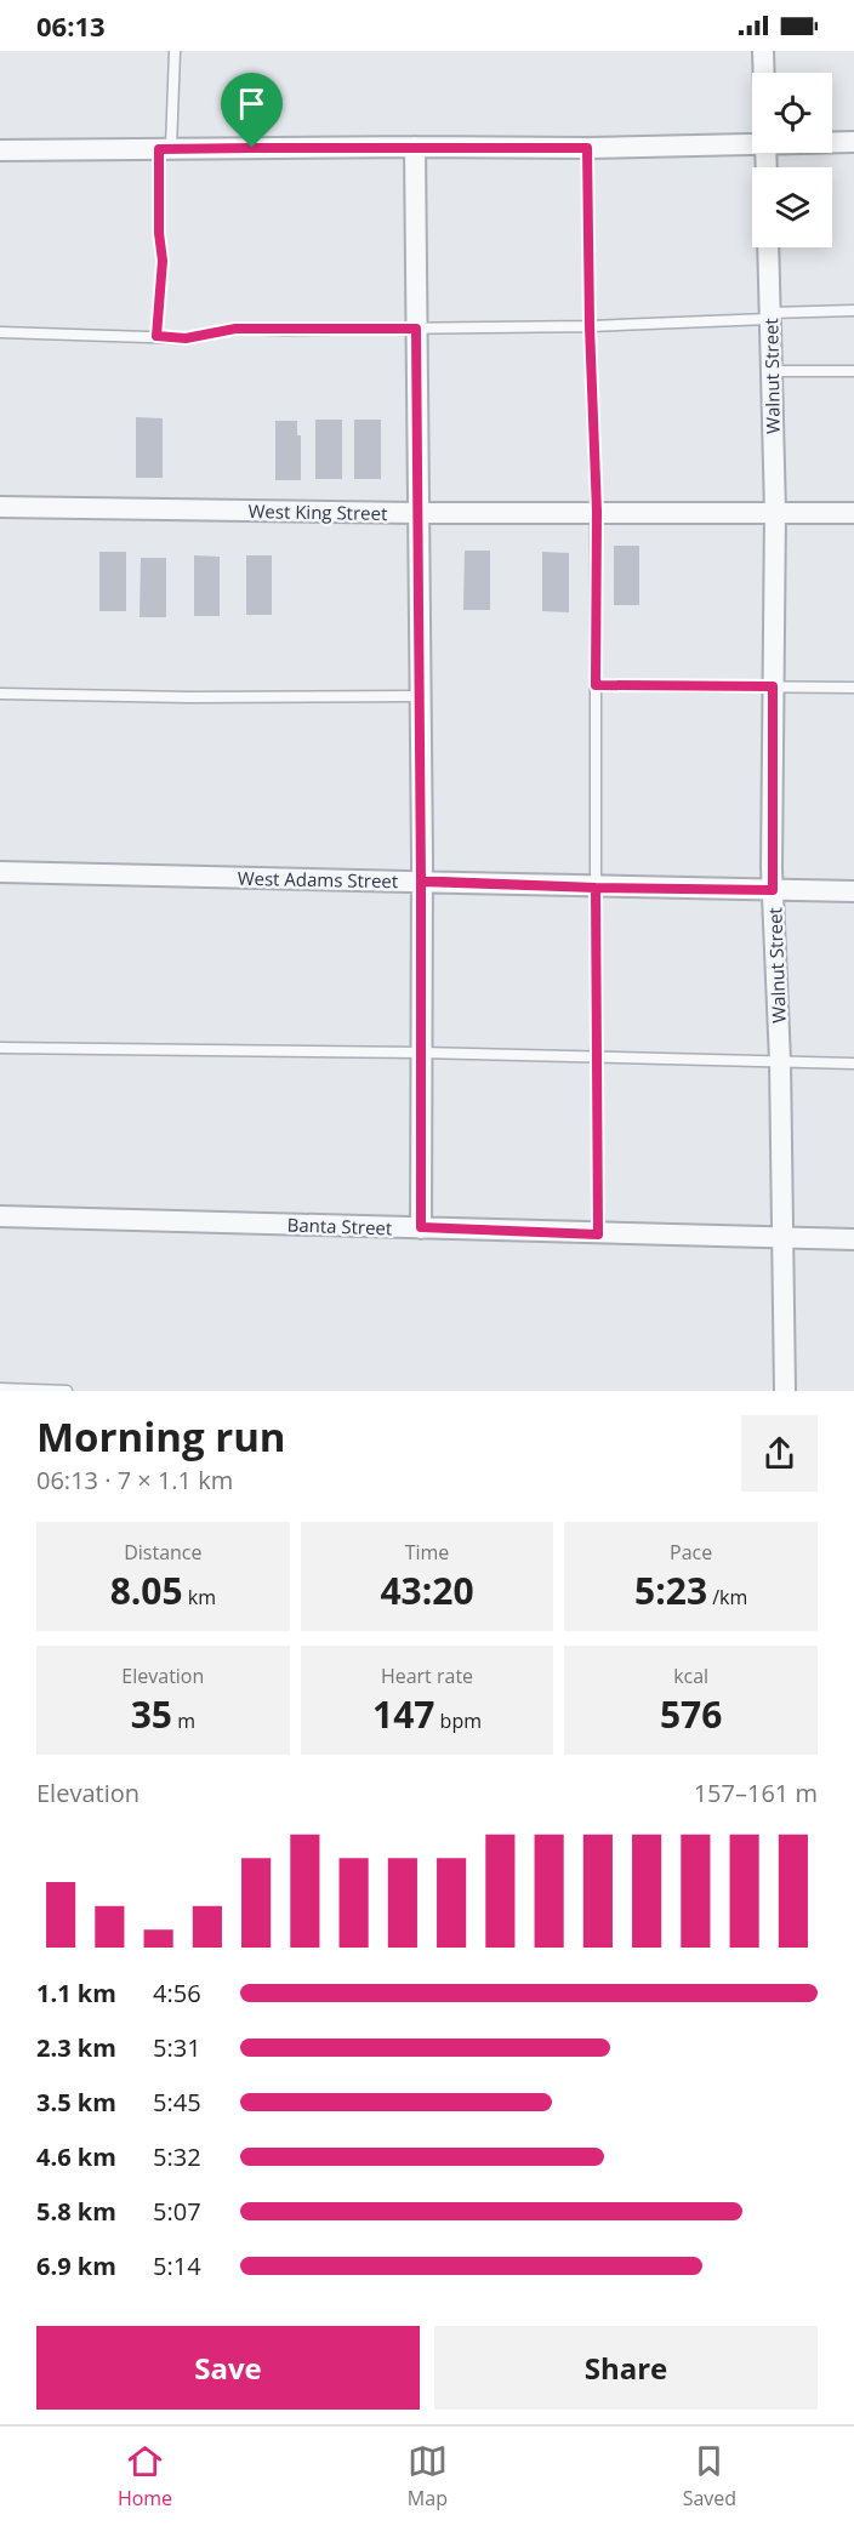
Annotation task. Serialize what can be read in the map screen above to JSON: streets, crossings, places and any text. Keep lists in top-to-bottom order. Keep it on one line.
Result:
{"streets":{"street":["Walnut Street","West King Street","West Adams Street","Banta Street"]},"crossings":[["Walnut Street","West King Street"],["Walnut Street","West Adams Street"],["Walnut Street","Banta Street"]],"page":{"status":"06:13","heading":["Morning run","06:13 · 7 × 1.1 km"],"stats":[["Distance","8.05 km"],["Time","43:20"],["Pace","5:23 /km"],["Elevation","35 m"],["Heart rate","147 bpm"],["kcal","576"]],"chart":["Elevation","157–161 m"],"list":[{"name":"1.1 km","note":"4:56"},{"name":"2.3 km","note":"5:31"},{"name":"3.5 km","note":"5:45"},{"name":"4.6 km","note":"5:32"},{"name":"5.8 km","note":"5:07"},{"name":"6.9 km","note":"5:14"}],"buttons":["Save","Share"],"tabs":["Home","Map","Saved"]}}
